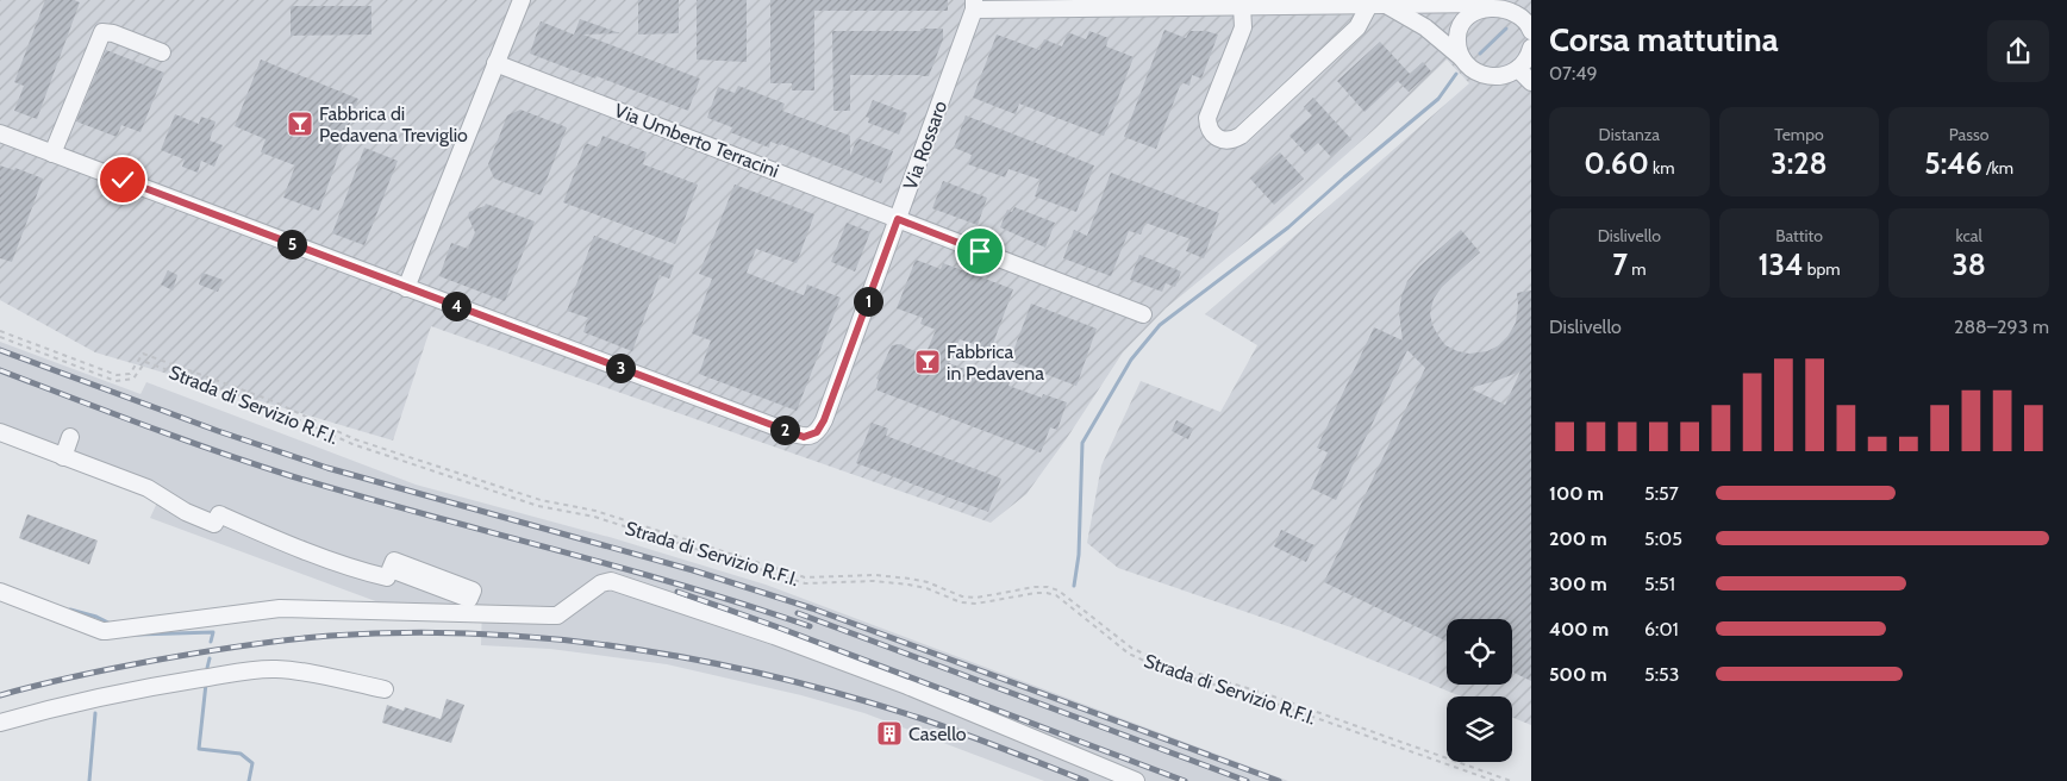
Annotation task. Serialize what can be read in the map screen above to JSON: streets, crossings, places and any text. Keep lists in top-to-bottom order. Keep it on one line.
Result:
{"streets":{"street":["Via Umberto Terracini","Via Rossaro"],"path":["Strada di Servizio R.F.I."]},"crossings":[["Via Umberto Terracini","Via Rossaro"]],"places":{"bar":["Fabbrica di Pedavena Treviglio","Fabbrica in Pedavena"],"building":["Casello"]},"page":{"heading":["Corsa mattutina","07:49"],"stats":[["Distanza","0.60 km"],["Tempo","3:28"],["Passo","5:46 /km"],["Dislivello","7 m"],["Battito","134 bpm"],["kcal","38"]],"pins":["5","1","4","3","2"],"chart":["Dislivello","288–293 m"],"list":[{"name":"100 m","note":"5:57"},{"name":"200 m","note":"5:05"},{"name":"300 m","note":"5:51"},{"name":"400 m","note":"6:01"},{"name":"500 m","note":"5:53"}]}}
